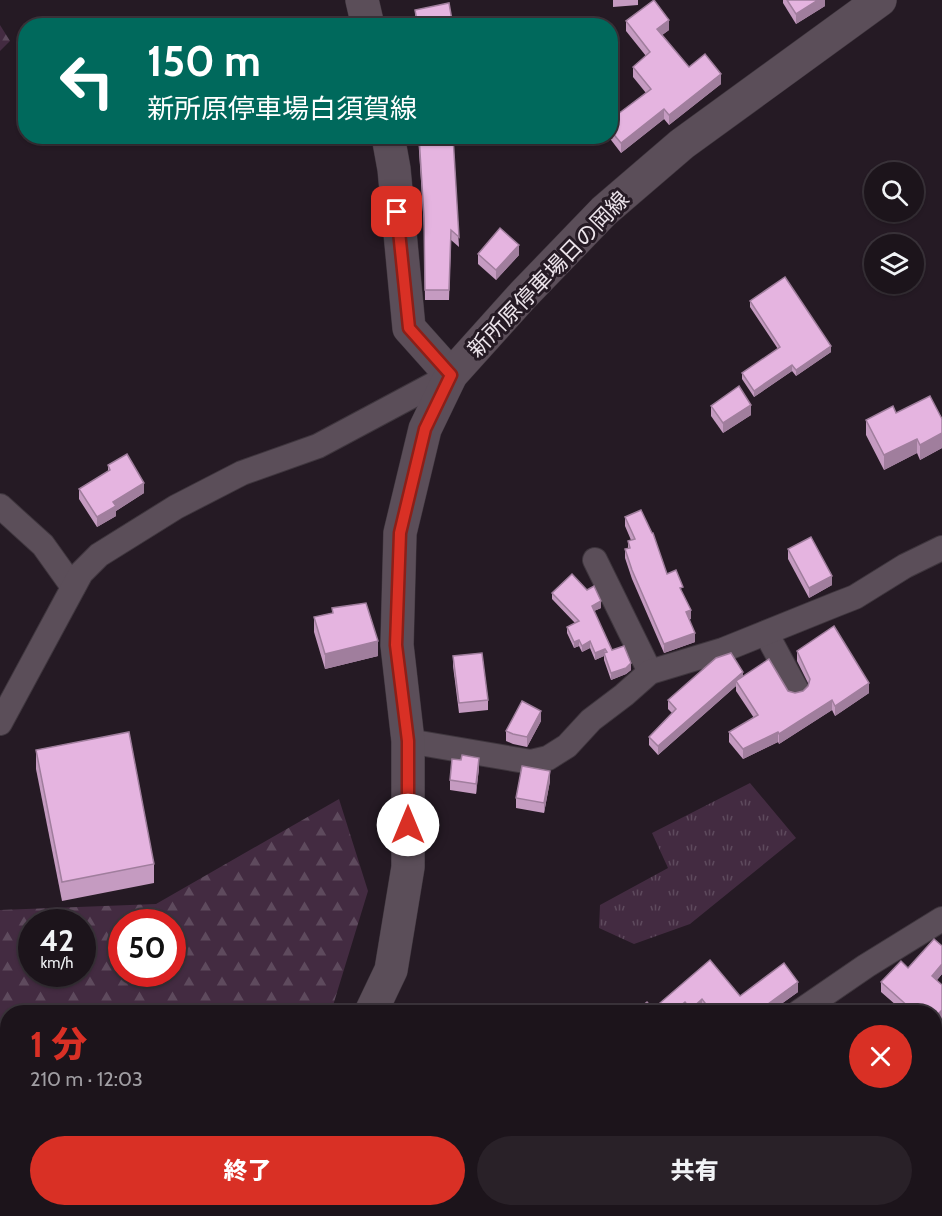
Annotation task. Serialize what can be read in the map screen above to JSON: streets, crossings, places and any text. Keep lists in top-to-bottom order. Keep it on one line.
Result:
{"streets":{"main road":["新所原停車場日の岡線"]},"page":{"turn":["150 m","新所原停車場白須賀線"],"speed":"42 km/h","limit":"50","heading":["1 分","210 m · 12:03"],"buttons":["終了","共有"]}}
